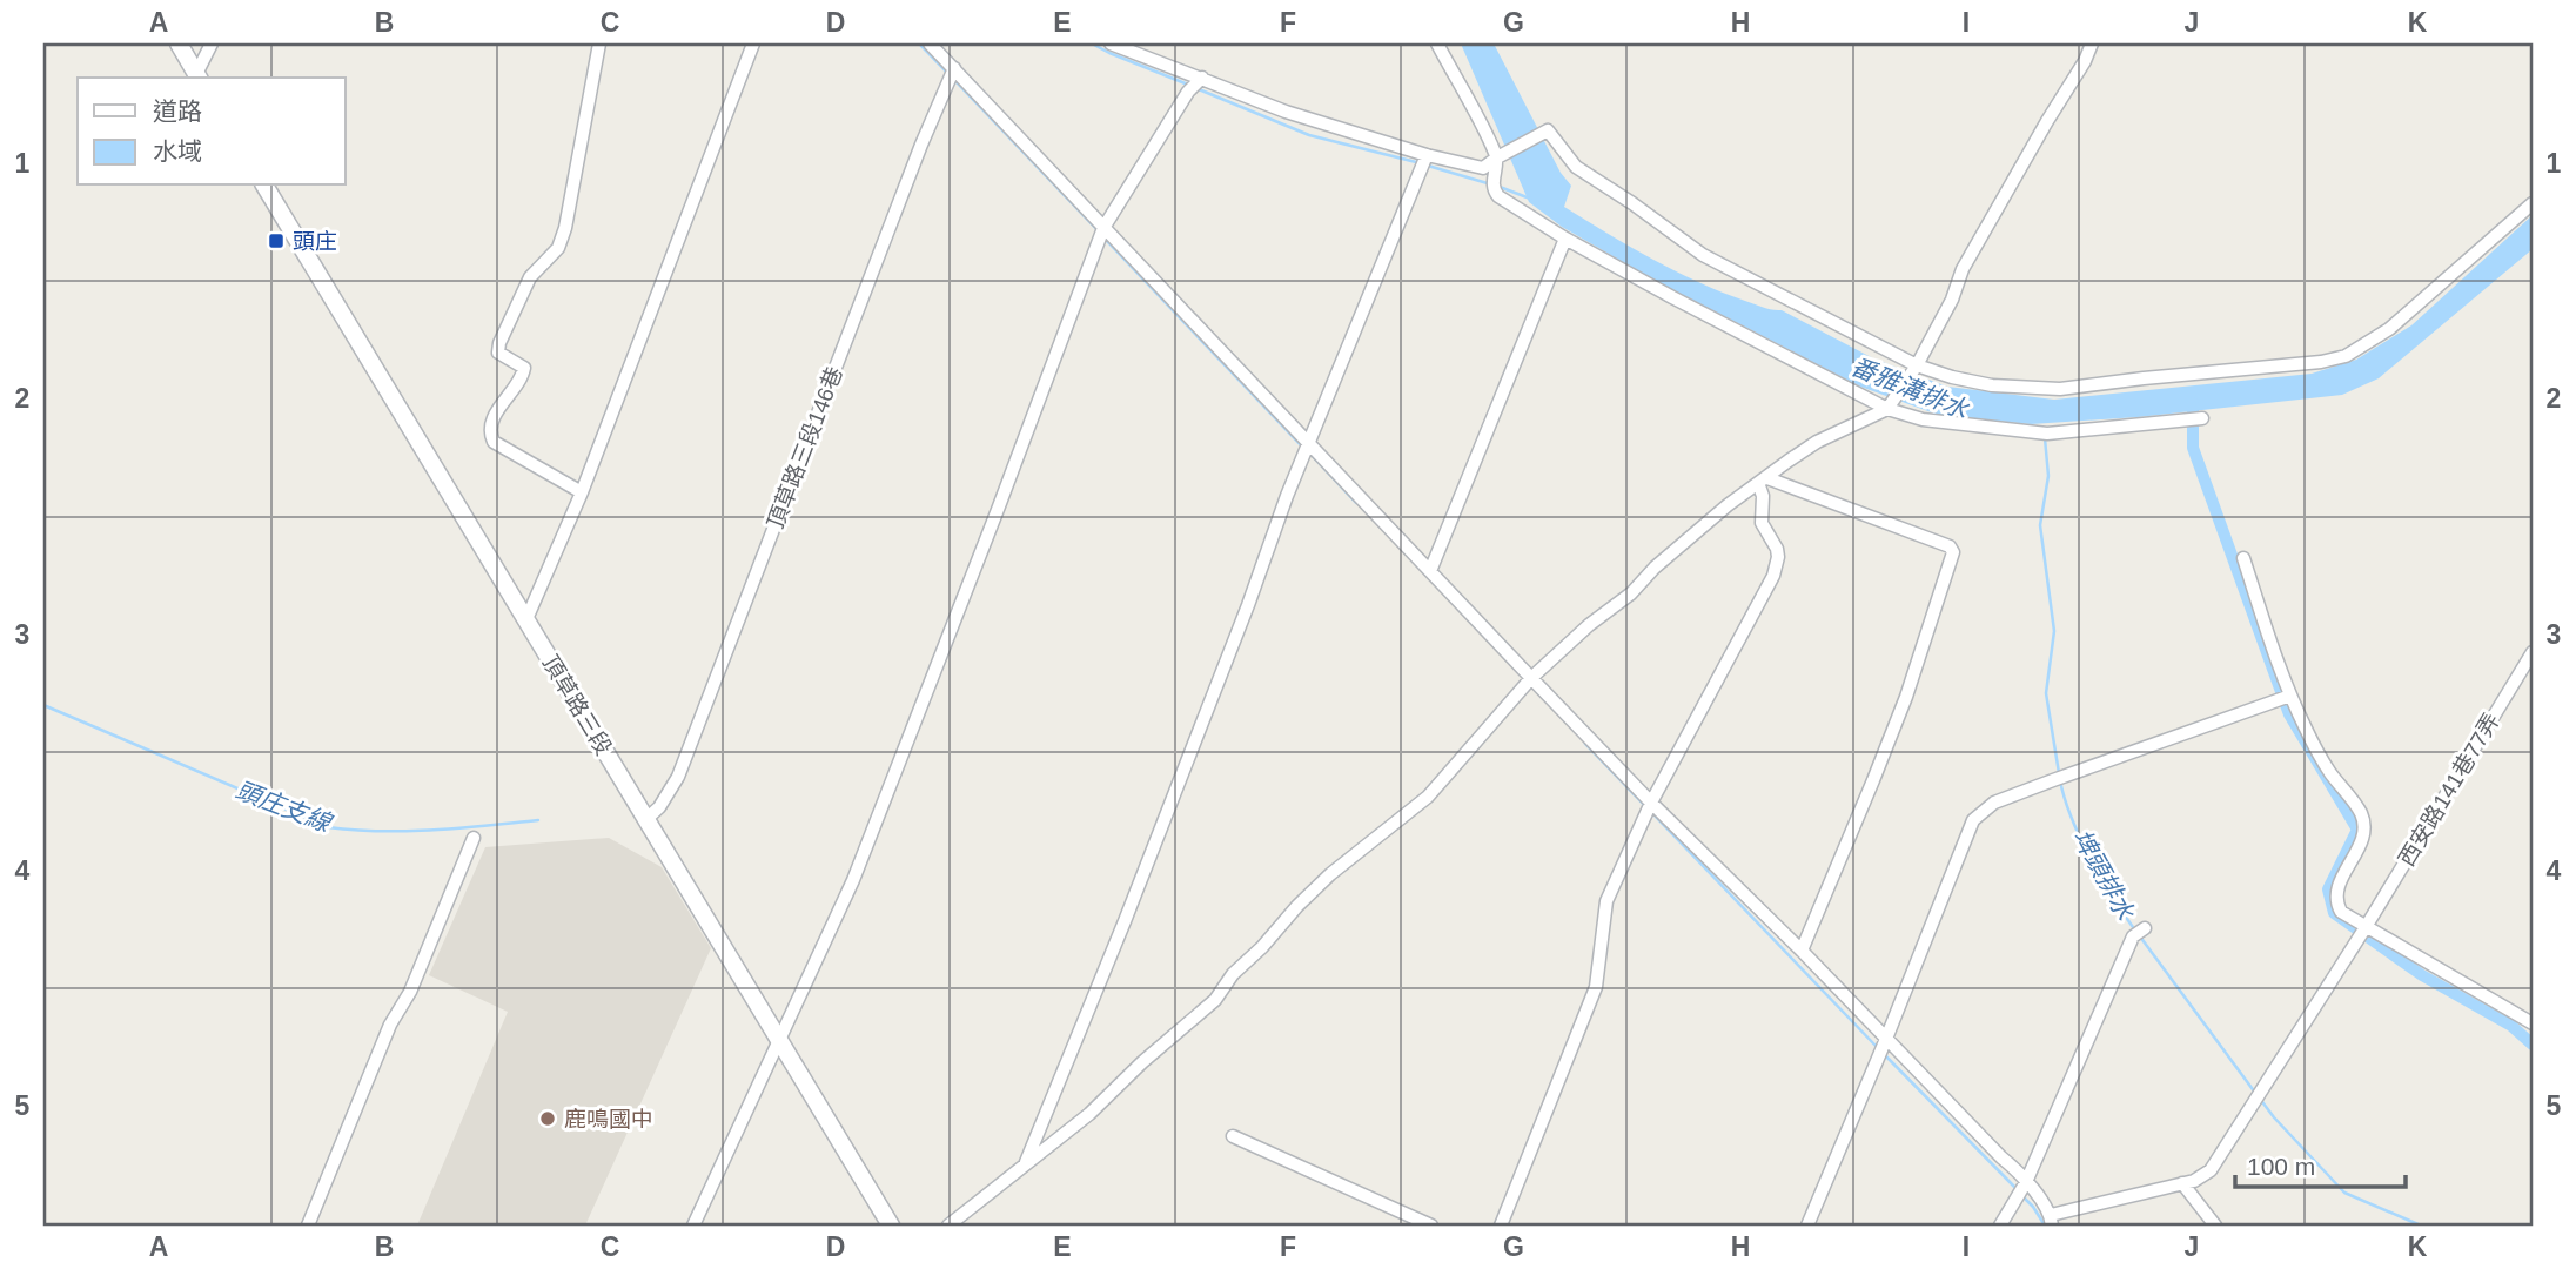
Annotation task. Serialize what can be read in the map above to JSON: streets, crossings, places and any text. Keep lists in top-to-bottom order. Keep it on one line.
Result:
{"streets":{"street":["頂草路三段146巷","頂草路三段","西安路141巷77弄"]},"crossings":[["頂草路三段146巷","頂草路三段"]],"water":["番雅溝排水","頭庄支線","埤頭排水"],"places":{"transit":["頭庄"],"other":["鹿鳴國中"]},"legend":["道路","水域"],"scale_bar":"100 m","grid":{"columns":["A","B","C","D","E","F","G","H","I","J","K"],"rows":["1","2","3","4","5"]}}
